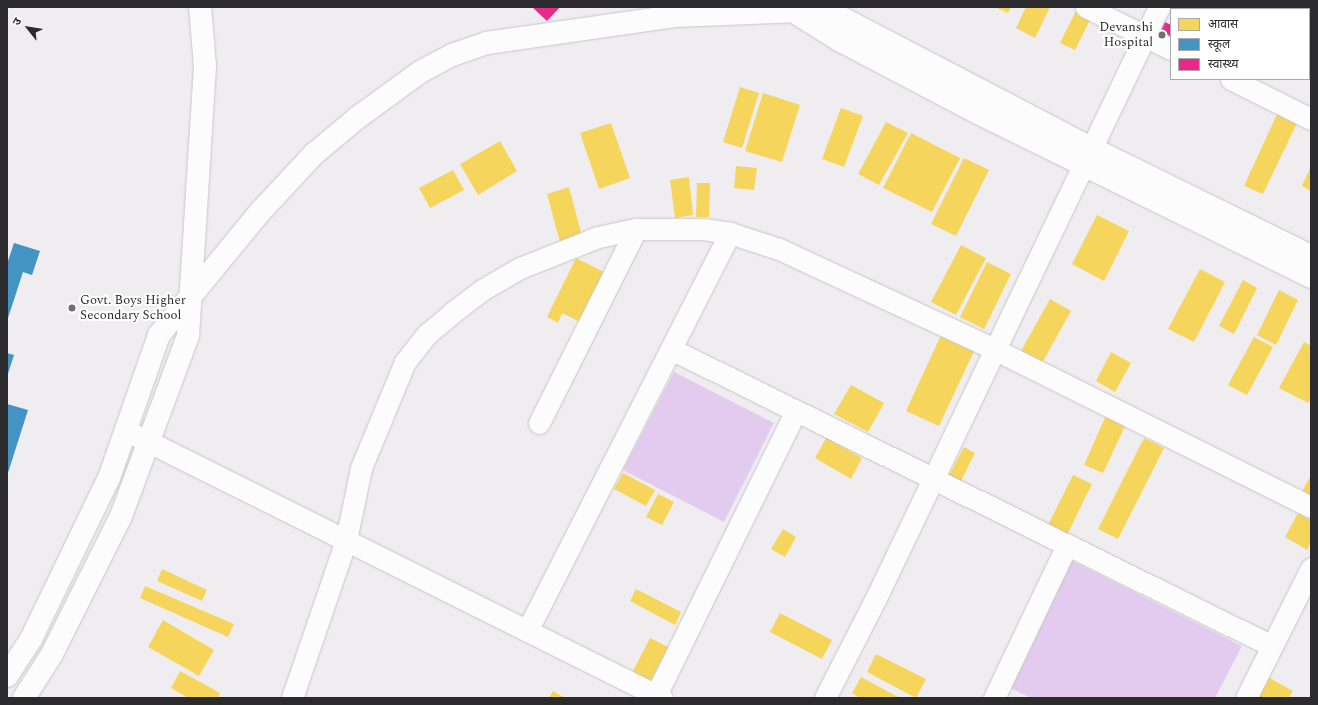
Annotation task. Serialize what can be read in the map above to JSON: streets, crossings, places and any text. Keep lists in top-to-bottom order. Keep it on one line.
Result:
{"places":["Devanshi Hospital","Govt. Boys Higher Secondary School"],"legend":["आवास","स्कूल","स्वास्थ्य"],"north":"top left"}
